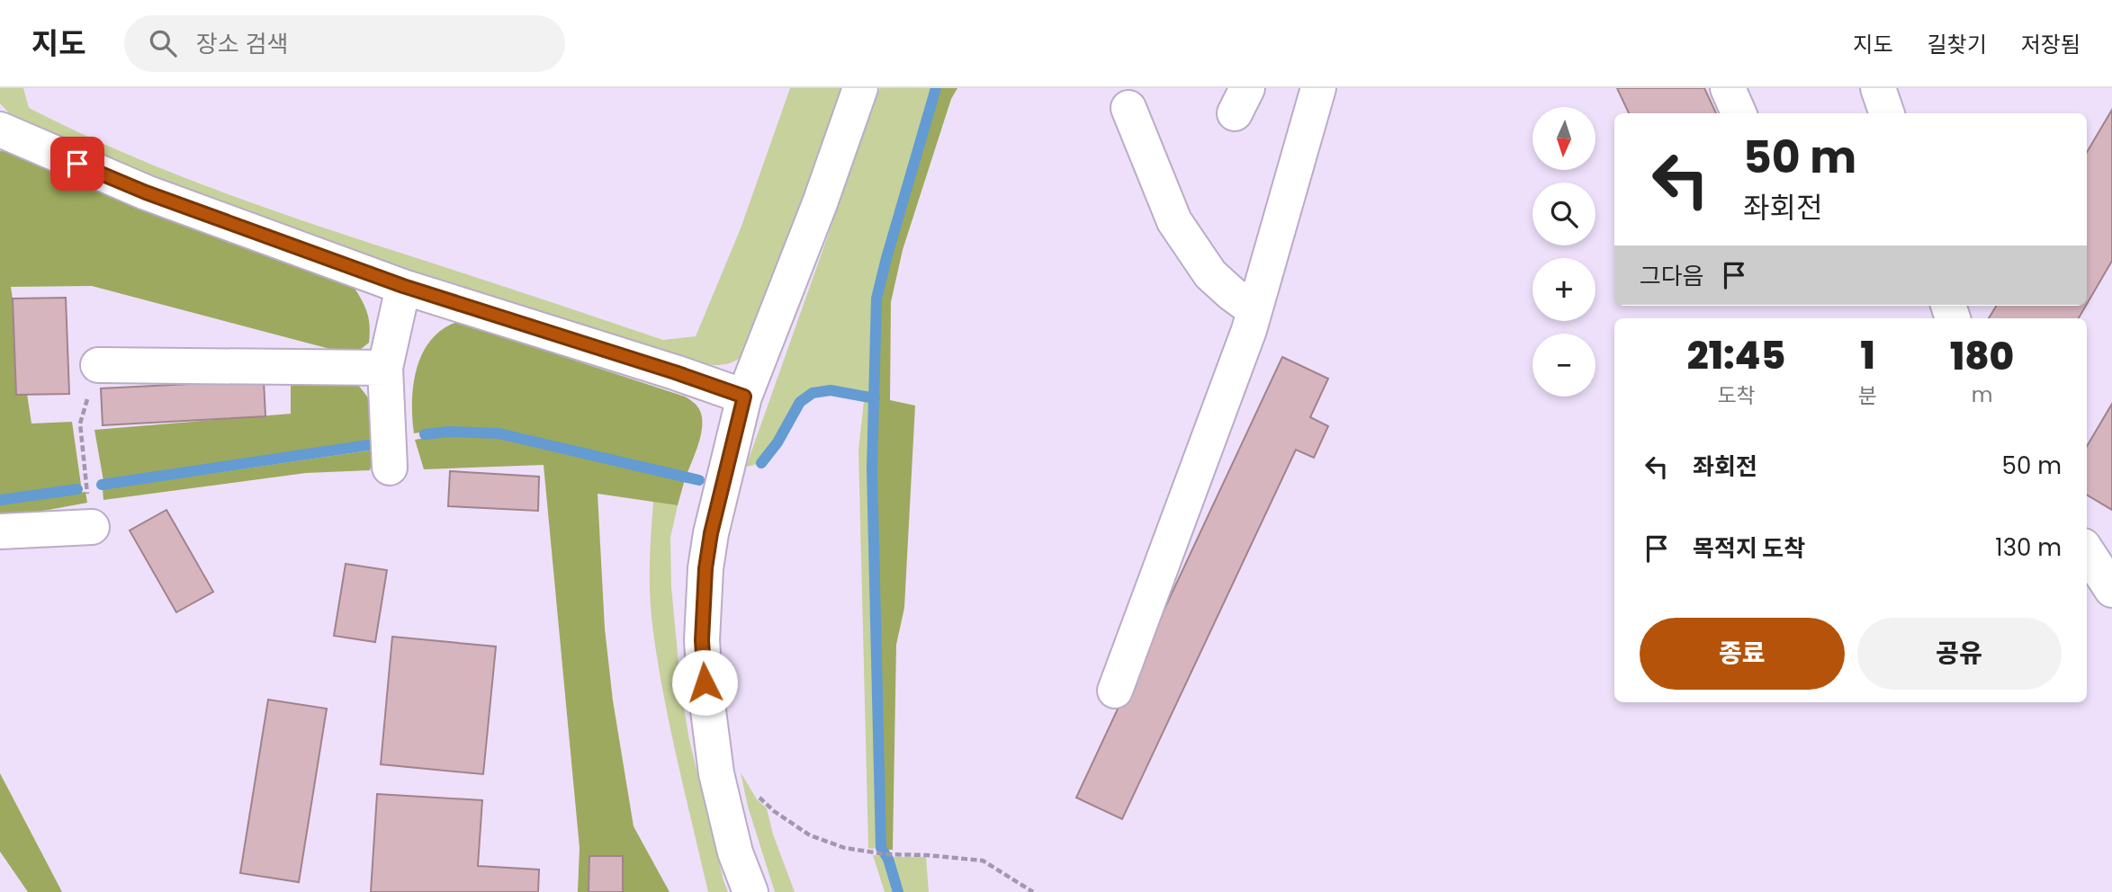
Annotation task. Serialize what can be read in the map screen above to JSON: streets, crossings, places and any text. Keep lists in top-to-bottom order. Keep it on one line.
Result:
{"north":"bottom","page":{"header":"지도","search":"장소 검색","nav":["지도","길찾기","저장됨"],"map_buttons":["+","−"],"turn":["50 m","좌회전"],"then":"그다음","eta":["21:45","도착","1","분","180","m"],"list":[{"name":"좌회전","value":"50 m"},{"name":"목적지 도착","value":"130 m"}],"buttons":["종료","공유"]}}
